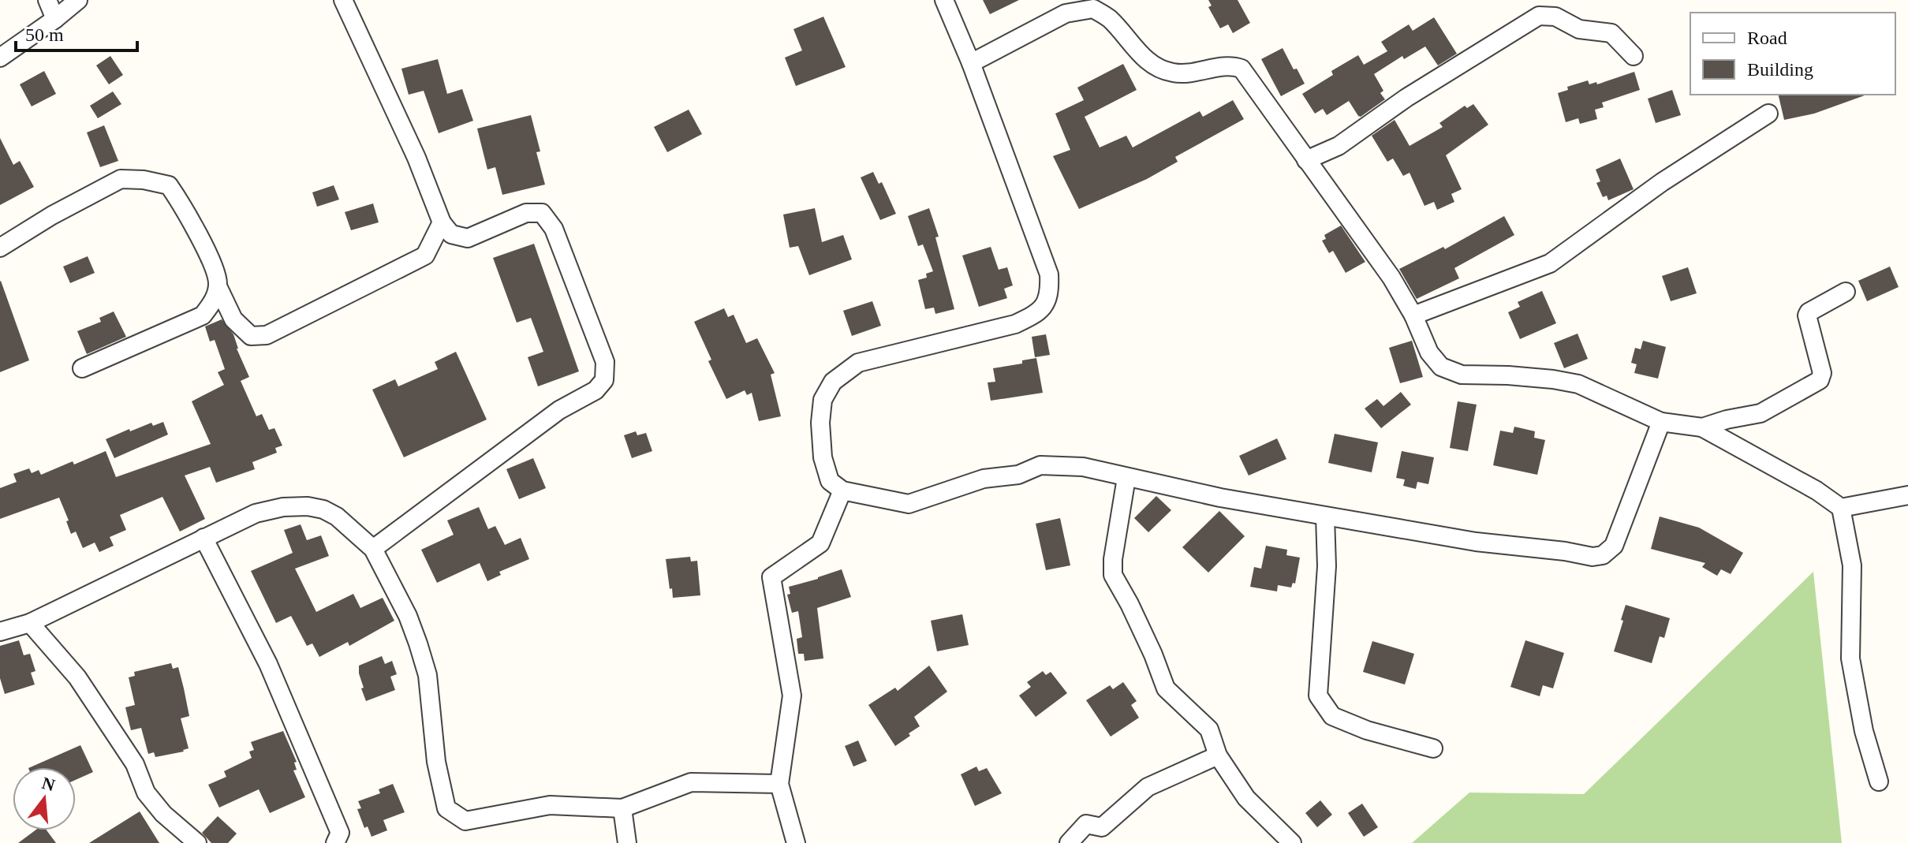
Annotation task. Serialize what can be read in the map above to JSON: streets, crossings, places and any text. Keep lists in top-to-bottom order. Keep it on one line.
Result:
{"legend":["Road","Building"],"scale_bar":"50 m","north":"top"}
